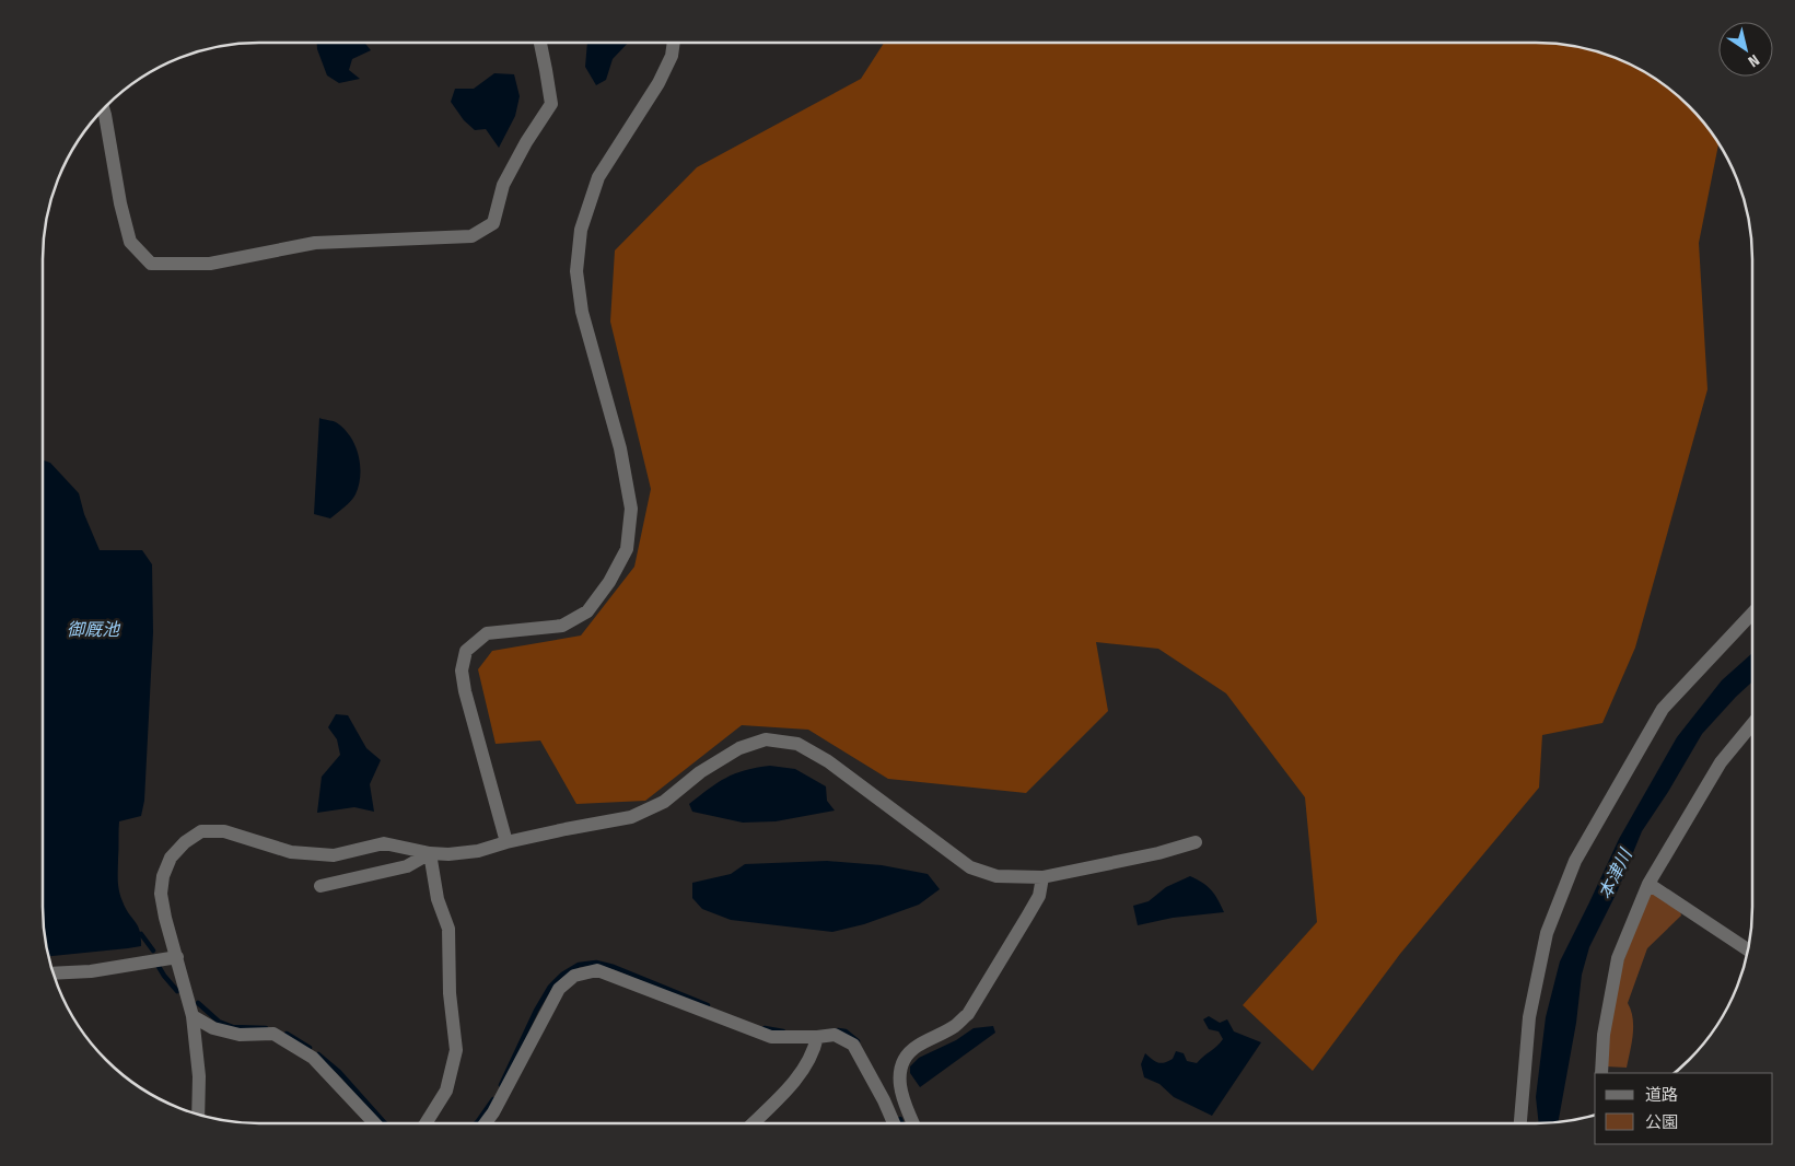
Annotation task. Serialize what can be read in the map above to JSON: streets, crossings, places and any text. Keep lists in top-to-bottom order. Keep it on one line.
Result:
{"water":["御厩池","本津川"],"legend":["道路","公園"],"north":"bottom right"}
